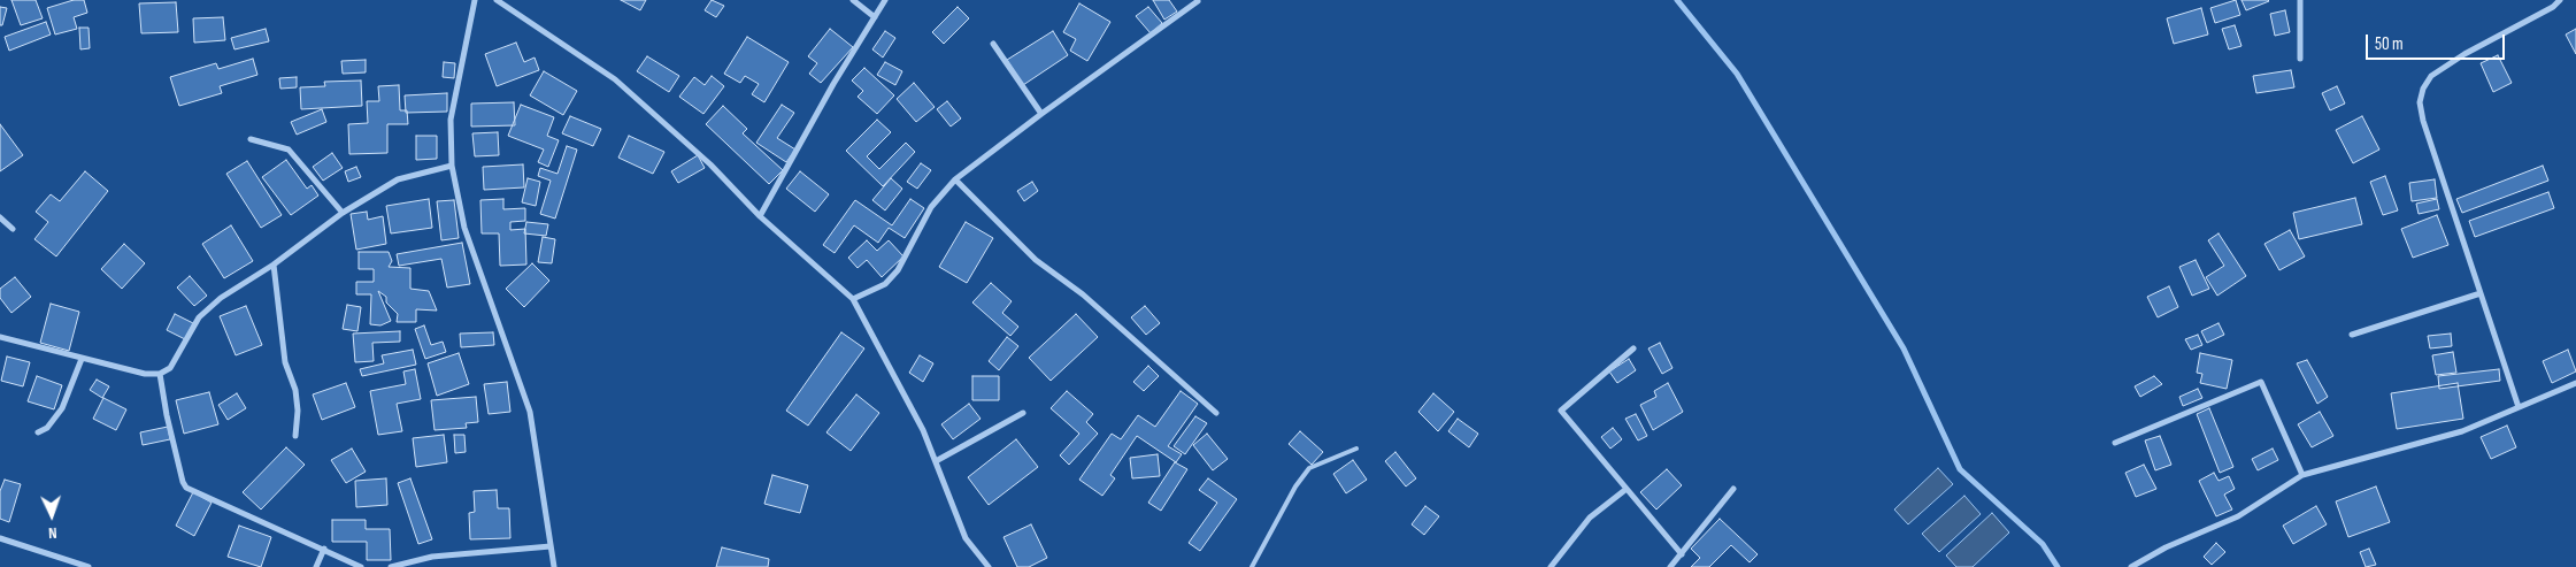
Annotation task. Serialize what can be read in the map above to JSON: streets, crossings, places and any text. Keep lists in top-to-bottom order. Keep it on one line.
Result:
{"scale_bar":"50 m","north":"bottom"}
